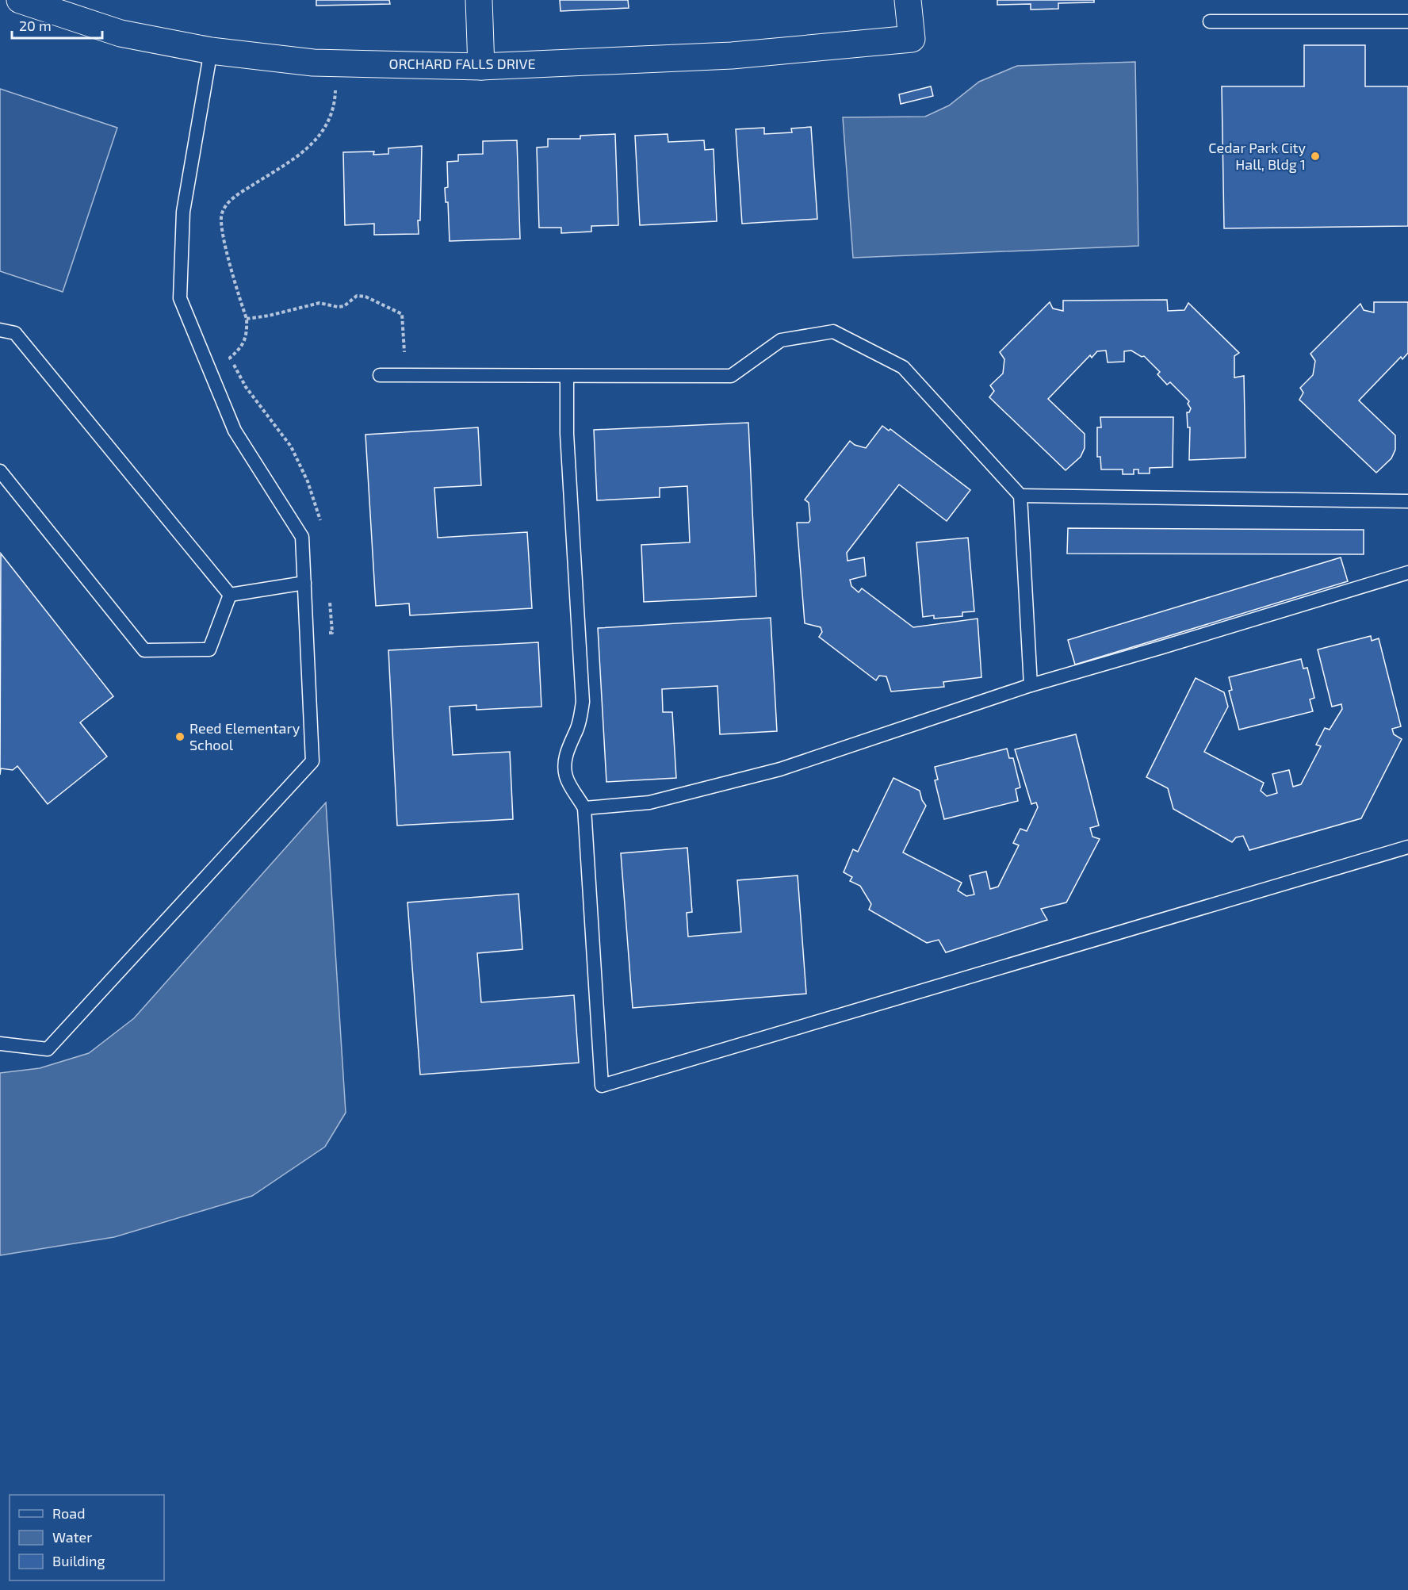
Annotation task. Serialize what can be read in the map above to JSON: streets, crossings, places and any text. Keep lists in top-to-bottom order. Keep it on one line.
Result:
{"streets":{"street":["ORCHARD FALLS DRIVE"]},"places":["Cedar Park City Hall, Bldg 1","Reed Elementary School"],"legend":["Road","Water","Building"],"scale_bar":"20 m"}
